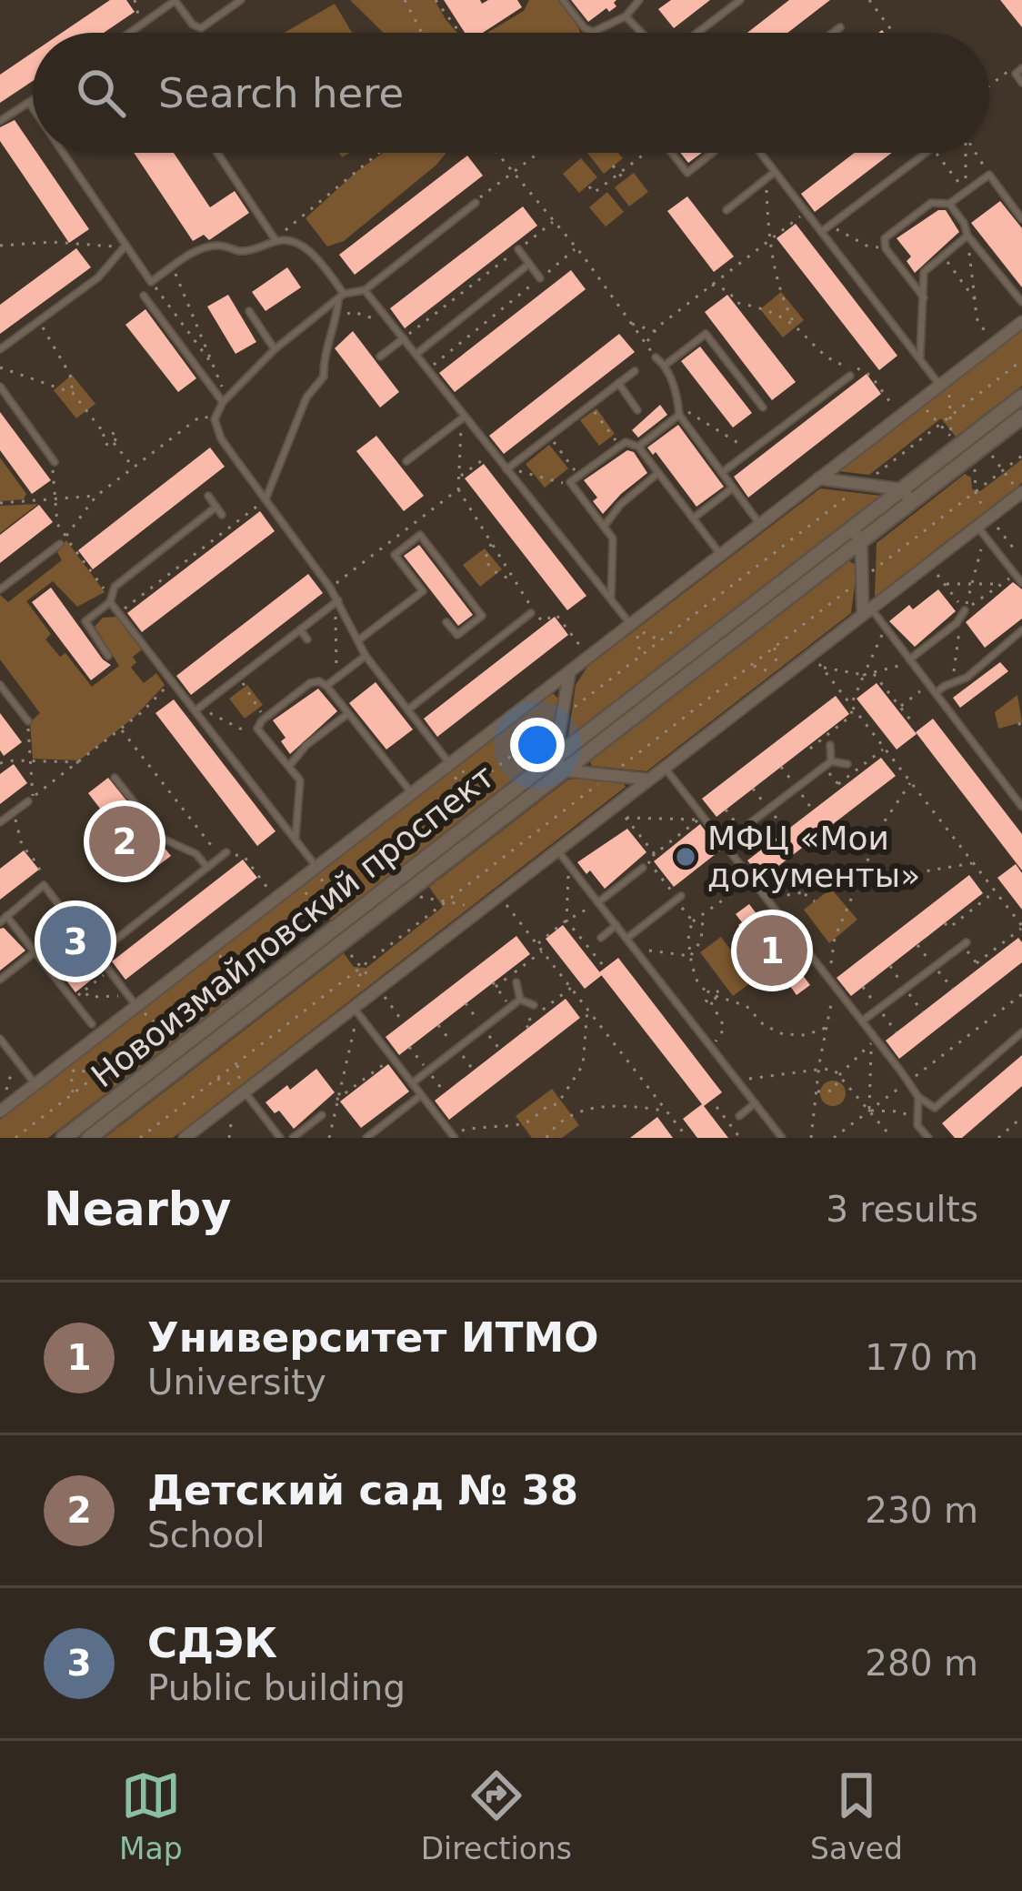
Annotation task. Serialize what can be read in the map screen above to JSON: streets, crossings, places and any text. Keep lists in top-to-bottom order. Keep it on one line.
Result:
{"streets":{"street":["Новоизмайловский проспект"]},"places":["МФЦ «Мои документы»"],"page":{"search":"Search here","pins":["2","3","1"],"heading":["Nearby","3 results"],"list":[{"mark":"1","name":"Университет ИТМО","note":"University","value":"170 m"},{"mark":"2","name":"Детский сад № 38","note":"School","value":"230 m"},{"mark":"3","name":"СДЭК","note":"Public building","value":"280 m"}],"nav":["Map","Directions","Saved"]}}
